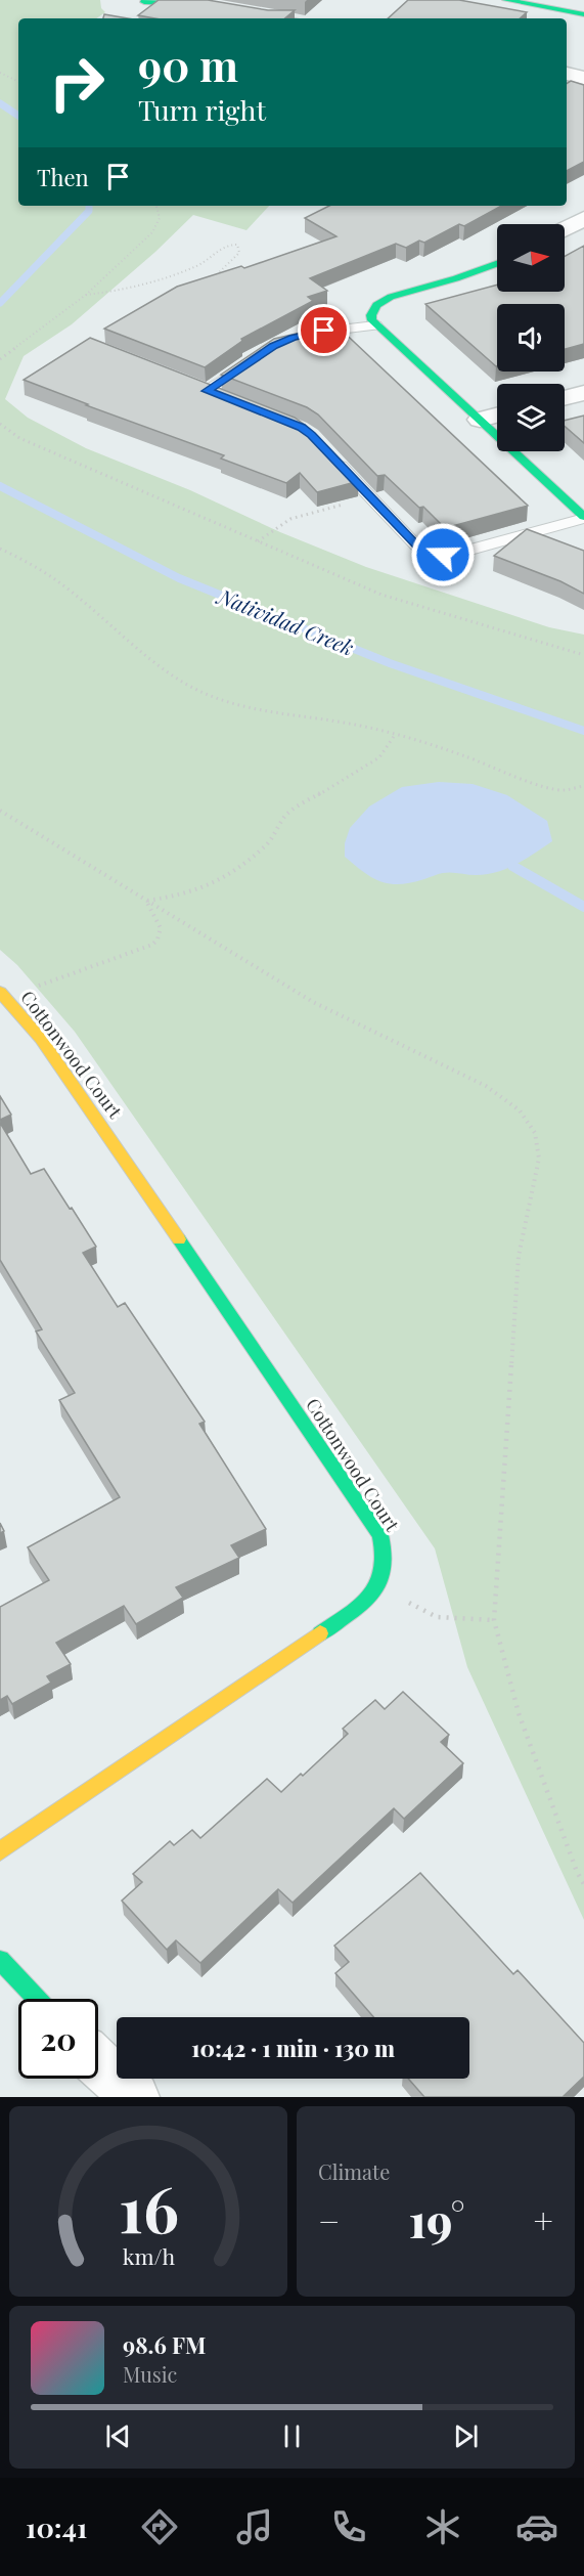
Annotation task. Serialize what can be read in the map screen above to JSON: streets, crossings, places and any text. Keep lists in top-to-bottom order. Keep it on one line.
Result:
{"streets":{"street":["Cottonwood Court"]},"water":["Natividad Creek"],"north":"right","page":{"turn":["90 m","Turn right"],"then":"Then","limit":"20","trip":"10:42 · 1 min · 130 m","tile":"Climate","heat":["−","19°","+"],"song":["98.6 FM","Music"],"tabs":"10:41","gauge":["16","km/h"]}}
